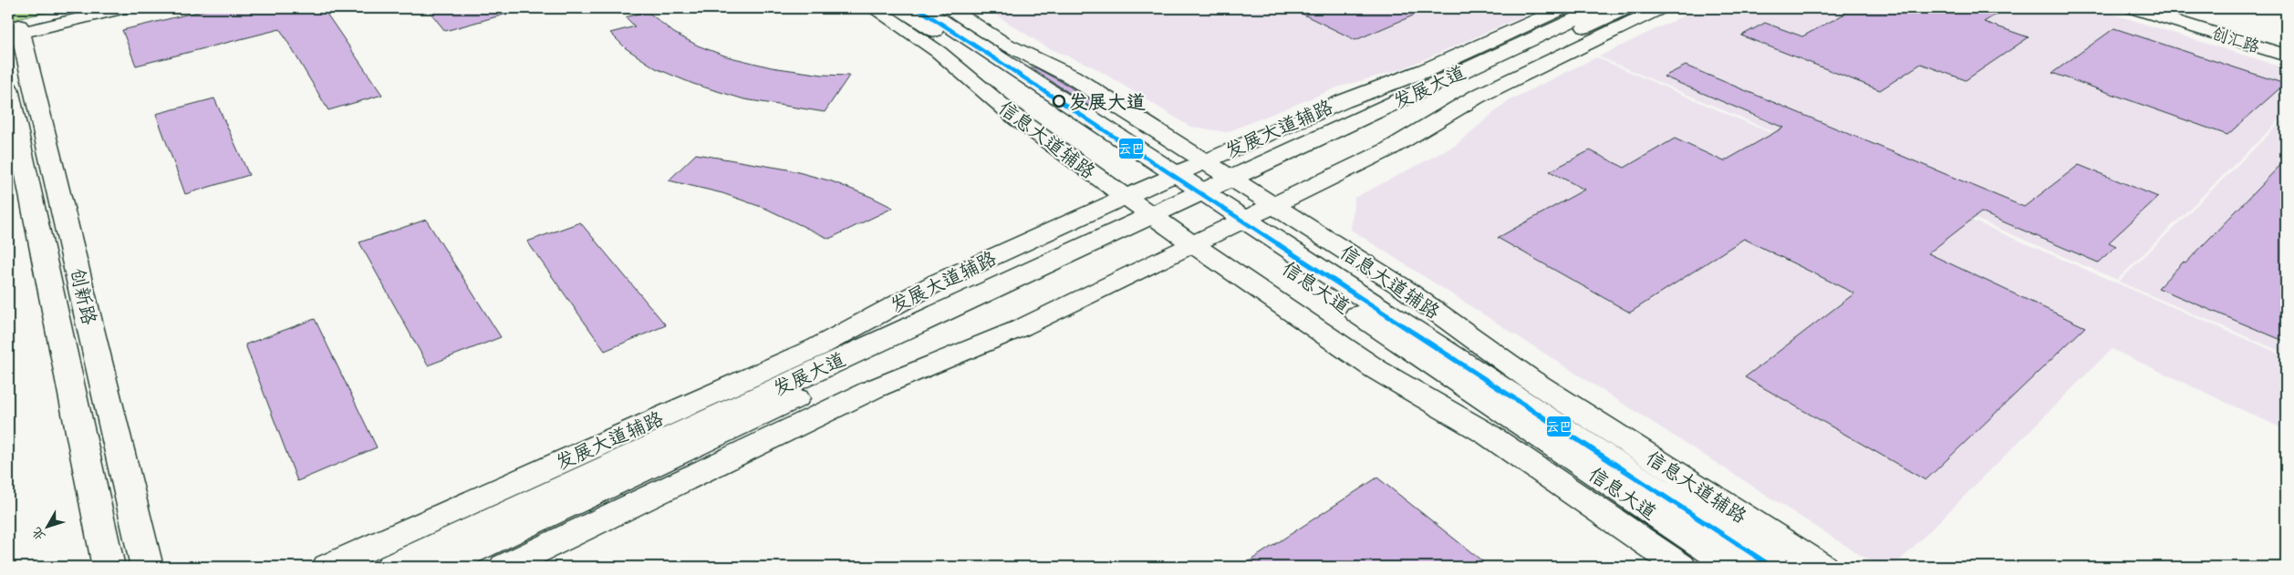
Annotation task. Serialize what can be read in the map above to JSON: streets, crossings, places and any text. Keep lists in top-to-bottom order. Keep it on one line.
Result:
{"streets":{"street":["创汇路","发展大道","发展大道辅路","信息大道辅路","信息大道","创新路"]},"crossings":[["发展大道","信息大道辅路"],["发展大道","信息大道"],["发展大道辅路","信息大道辅路"],["发展大道辅路","信息大道"]],"places":["发展大道"],"lines":["transit line 云巴"],"north":"bottom left"}
